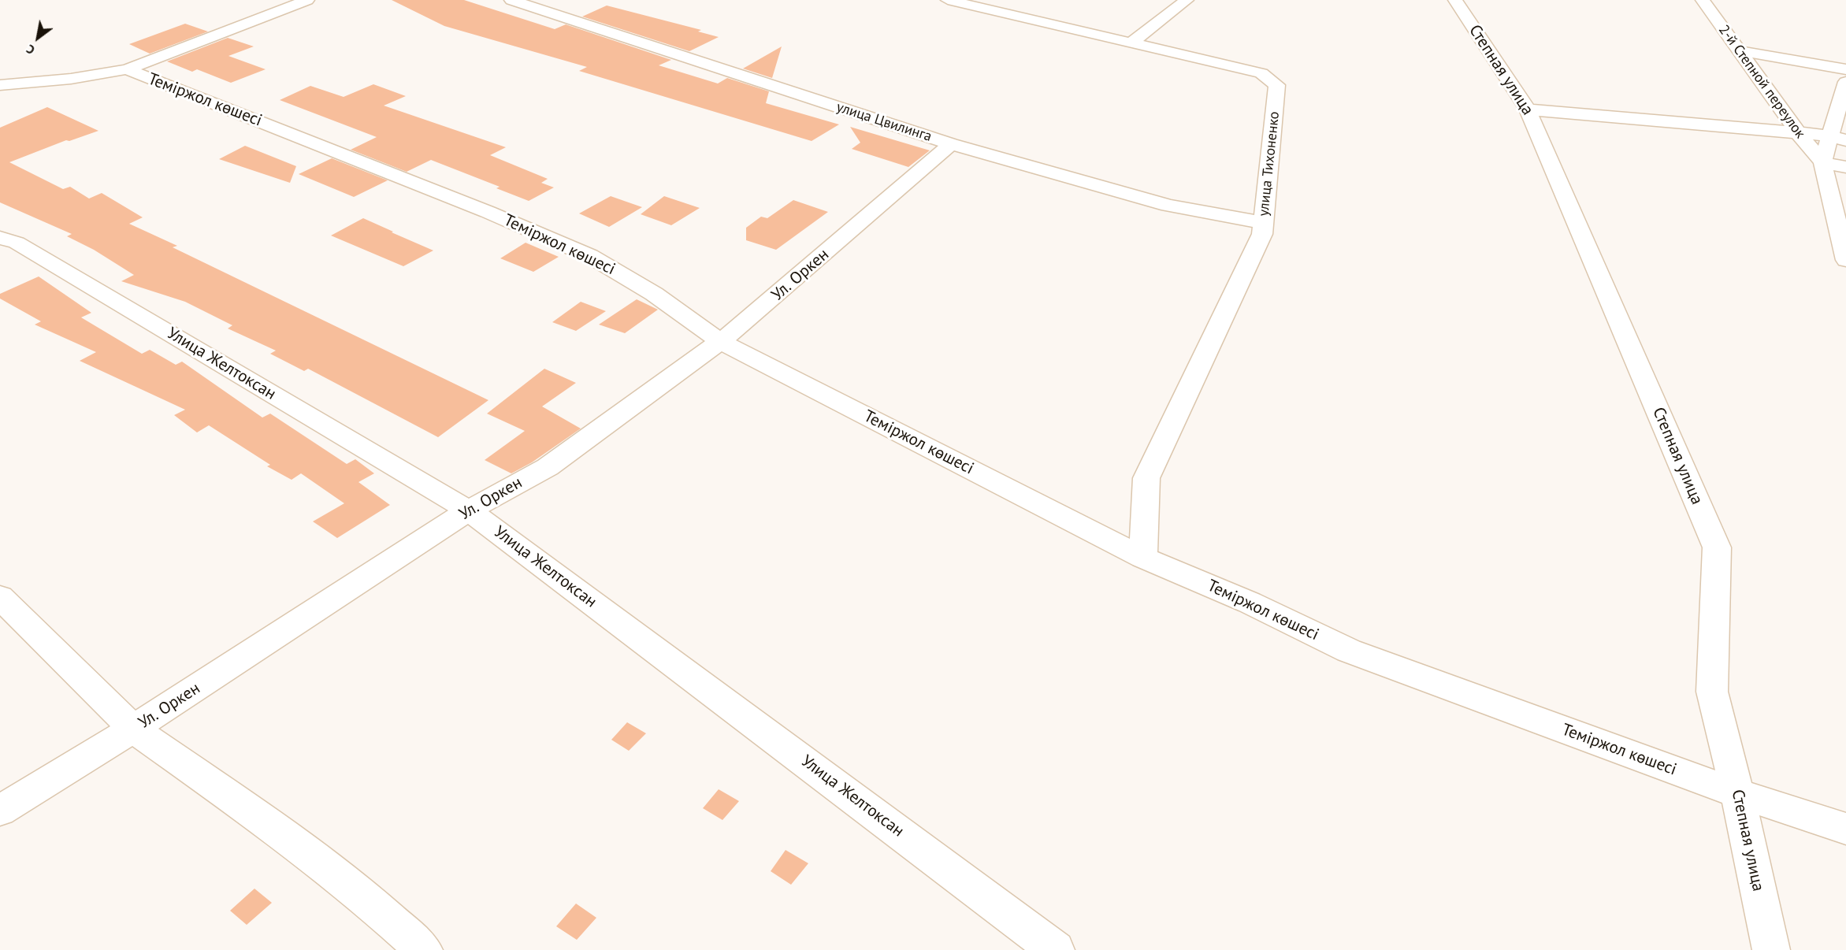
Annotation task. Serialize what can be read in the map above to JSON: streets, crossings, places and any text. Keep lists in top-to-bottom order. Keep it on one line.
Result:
{"streets":{"street":["Степная улица","2-й Степной переулок","Теміржол көшесі","улица Цвилинга","улица Тихоненко","Ул. Оркен","Улица Желтоксан"]},"crossings":[["Степная улица","Теміржол көшесі"],["Теміржол көшесі","улица Тихоненко"],["Теміржол көшесі","Ул. Оркен"],["улица Цвилинга","улица Тихоненко"],["улица Цвилинга","Ул. Оркен"],["Ул. Оркен","Улица Желтоксан"]],"north":"bottom left"}
